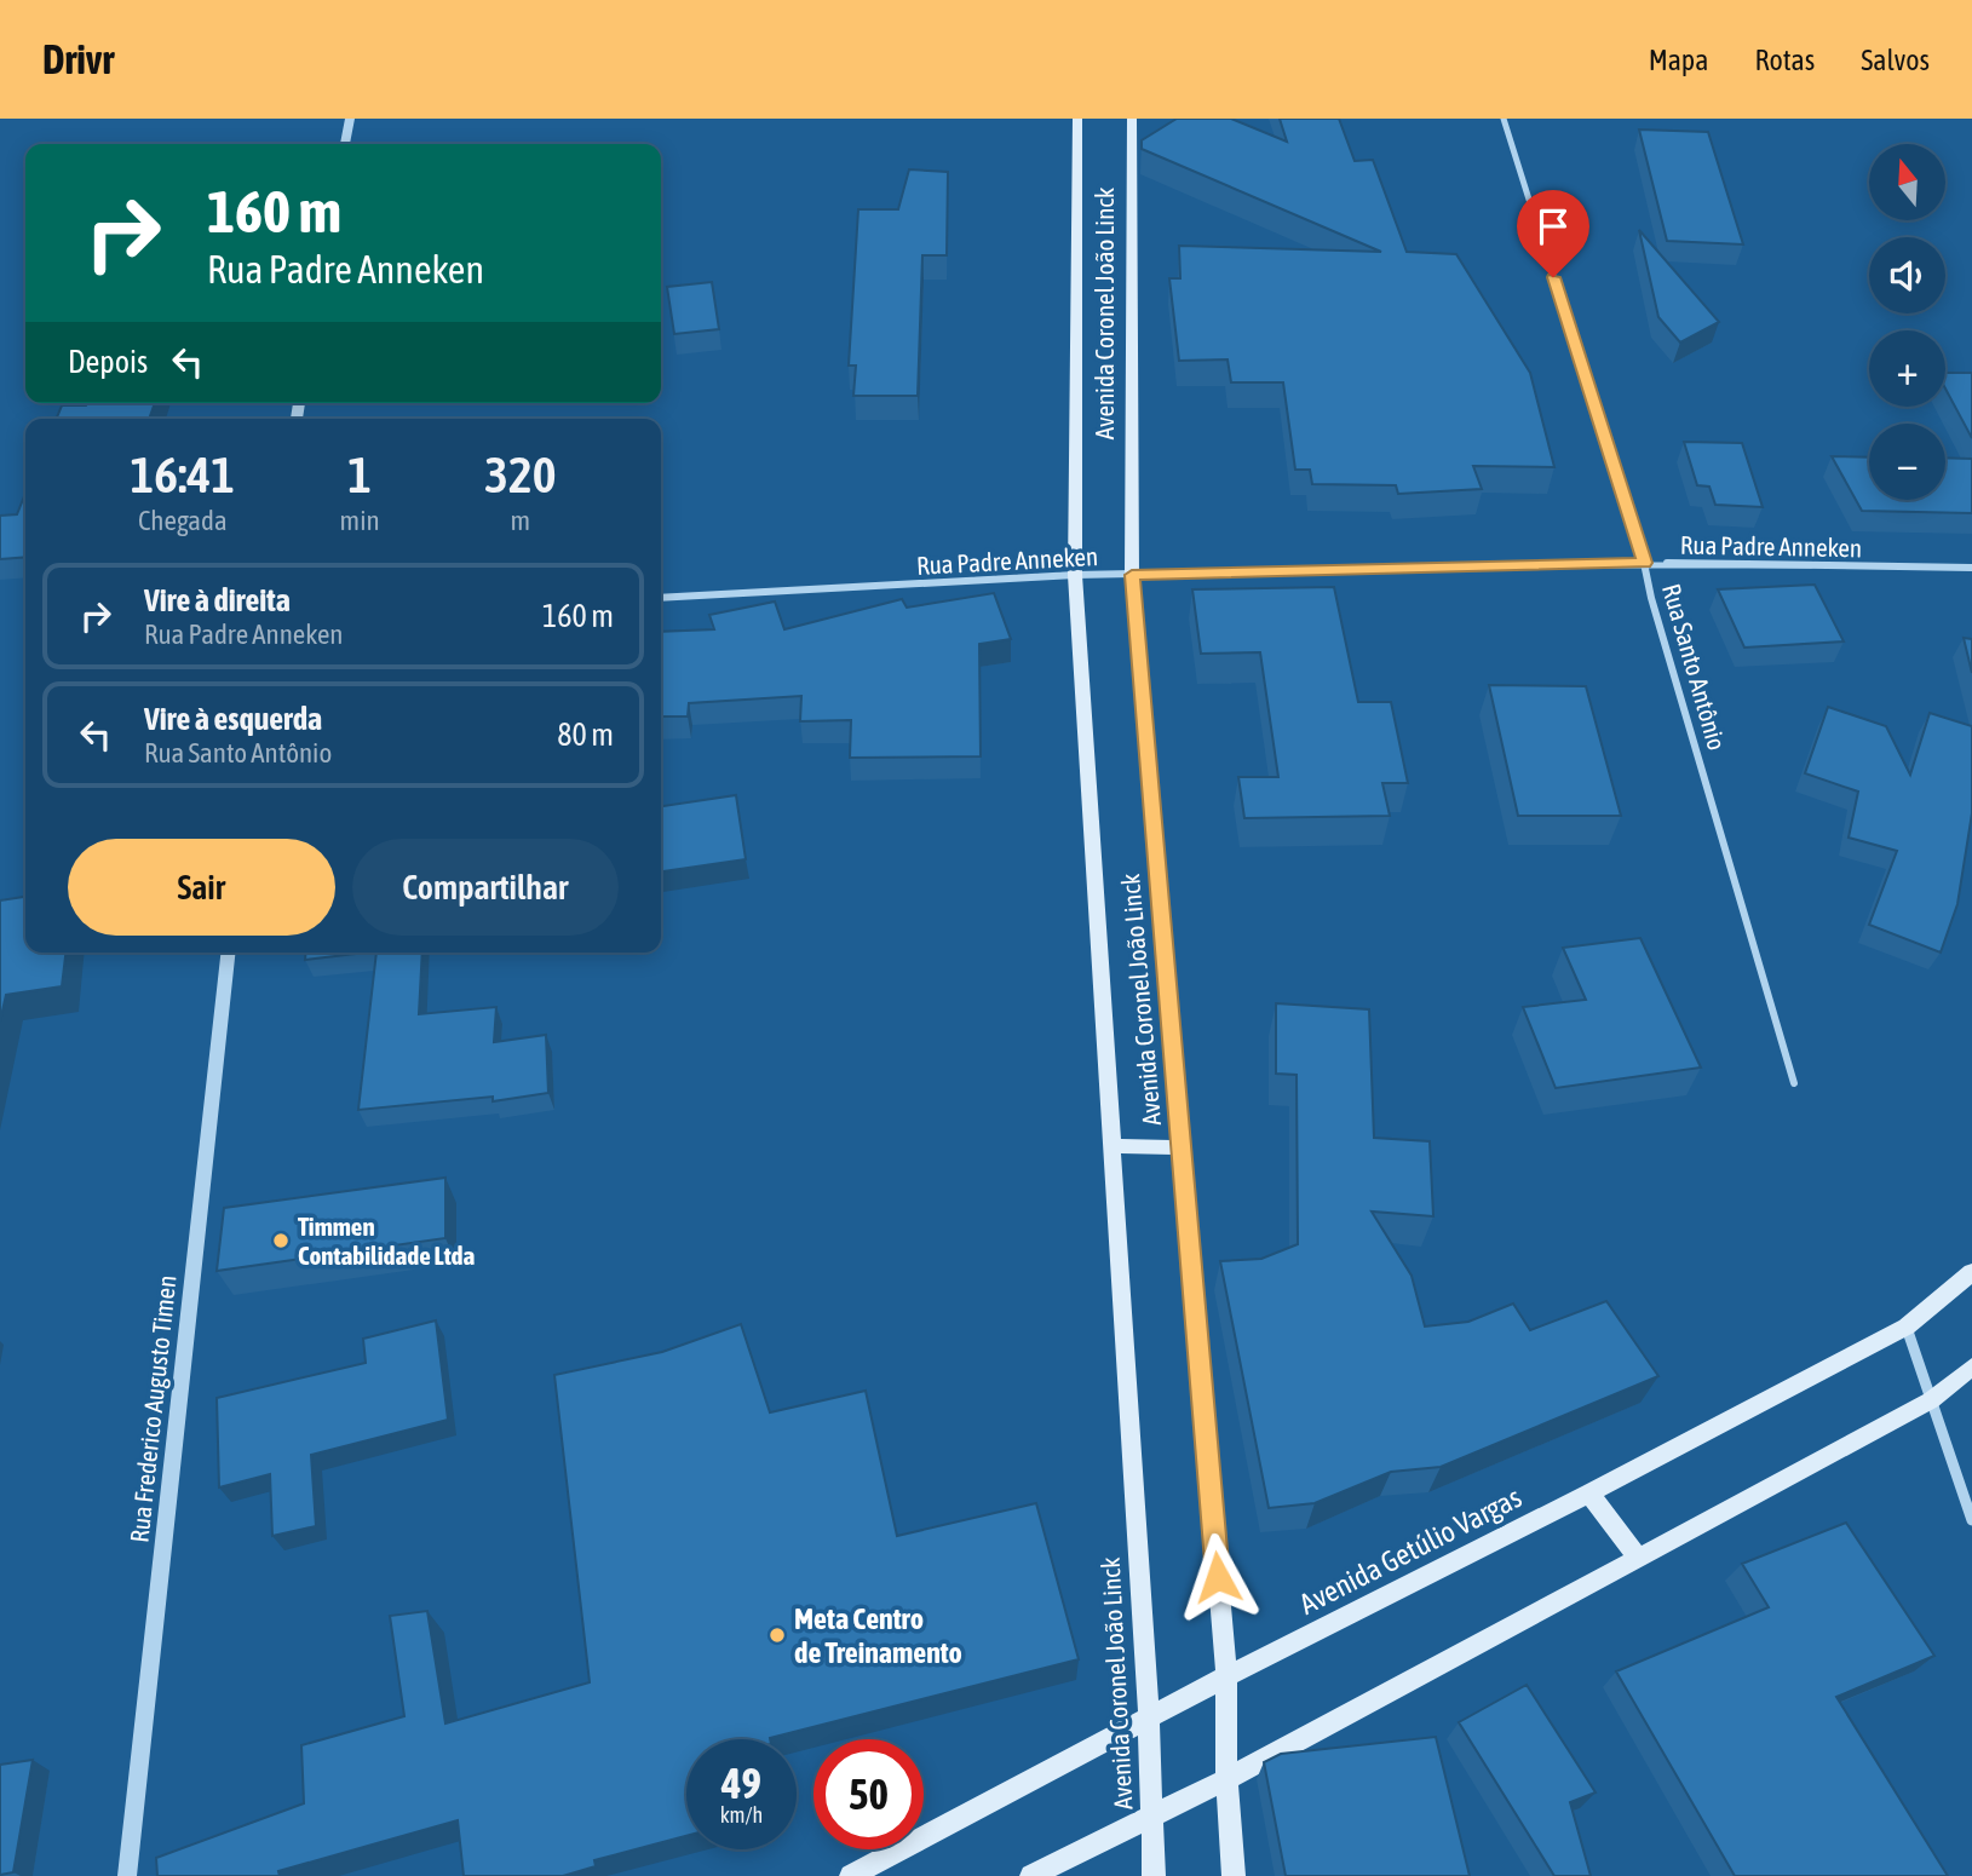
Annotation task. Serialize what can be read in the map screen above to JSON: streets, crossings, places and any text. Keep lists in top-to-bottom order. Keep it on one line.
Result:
{"streets":{"main road":["Avenida Coronel João Linck","Avenida Getúlio Vargas"],"street":["Rua Padre Anneken","Rua Santo Antônio","Rua Frederico Augusto Timen"]},"crossings":[["Avenida Coronel João Linck","Rua Padre Anneken"],["Avenida Coronel João Linck","Avenida Getúlio Vargas"],["Rua Padre Anneken","Rua Santo Antônio"]],"places":["Timmen Contabilidade Ltda","Meta Centro de Treinamento"],"north":"top","page":{"header":"Drivr","nav":["Mapa","Rotas","Salvos"],"map_buttons":["+","−"],"turn":["160 m","Rua Padre Anneken"],"then":"Depois","eta":["16:41","Chegada","1","min","320","m"],"list":[{"name":"Vire à direita","note":"Rua Padre Anneken","value":"160 m"},{"name":"Vire à esquerda","note":"Rua Santo Antônio","value":"80 m"}],"buttons":["Sair","Compartilhar"],"speed":"49 km/h","limit":"50"}}
